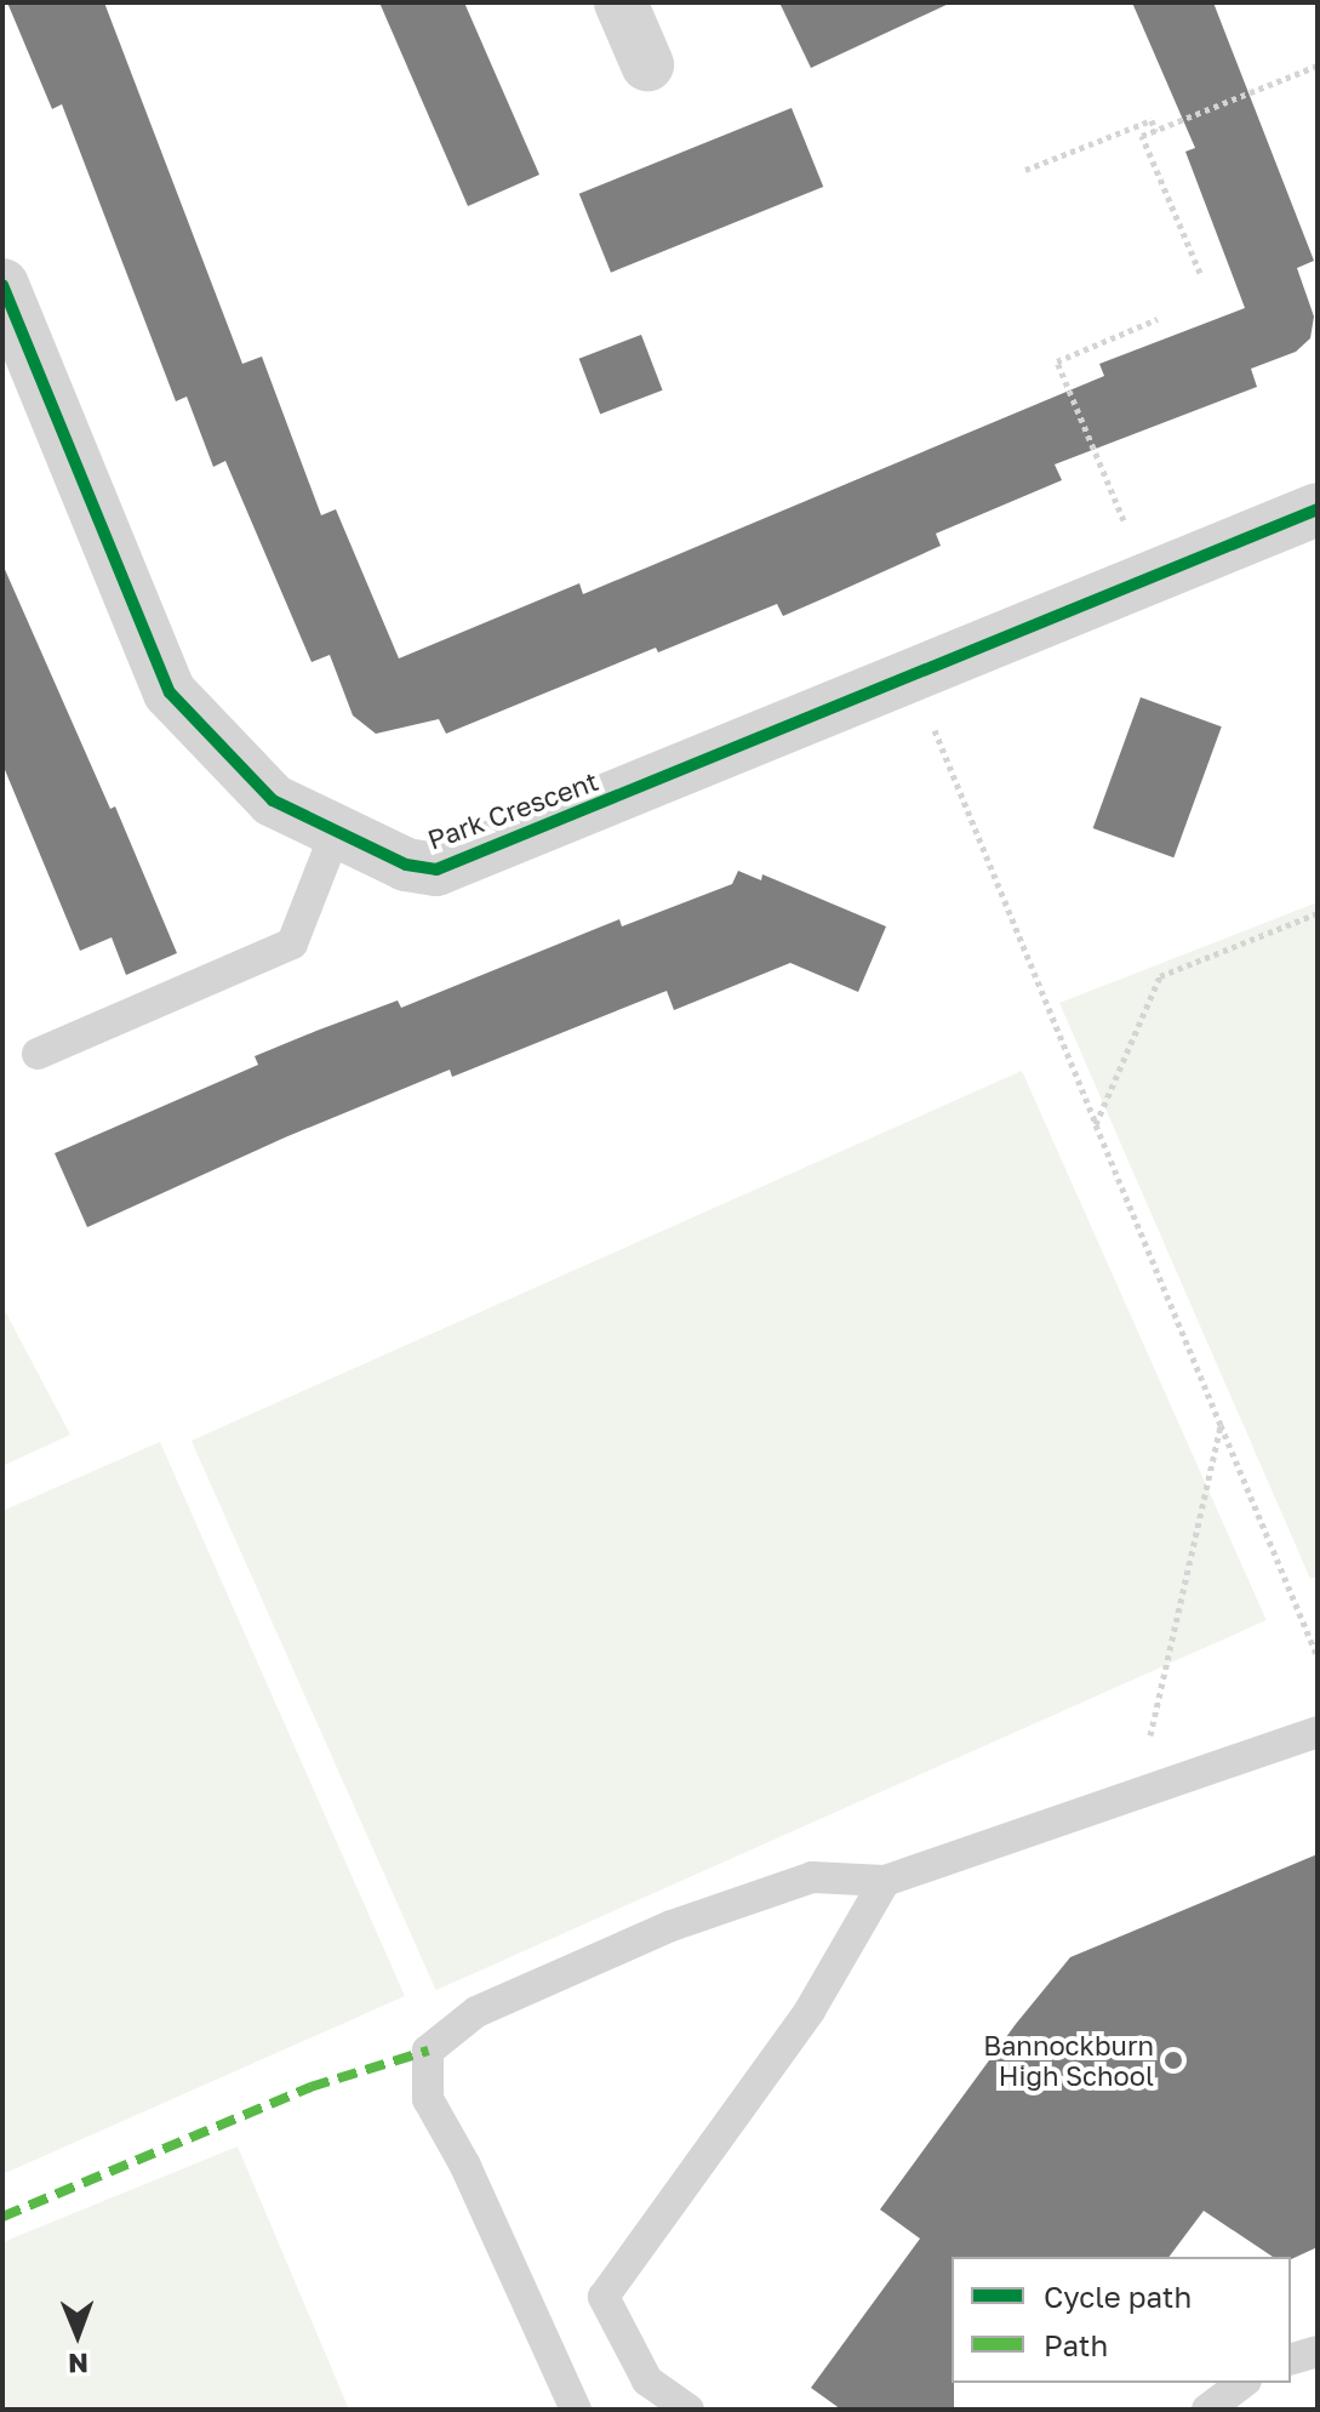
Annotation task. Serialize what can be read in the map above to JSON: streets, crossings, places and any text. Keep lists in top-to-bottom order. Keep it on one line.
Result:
{"streets":{"street":["Park Crescent"]},"places":["Bannockburn High School"],"legend":["Cycle path","Path"],"north":"bottom"}
